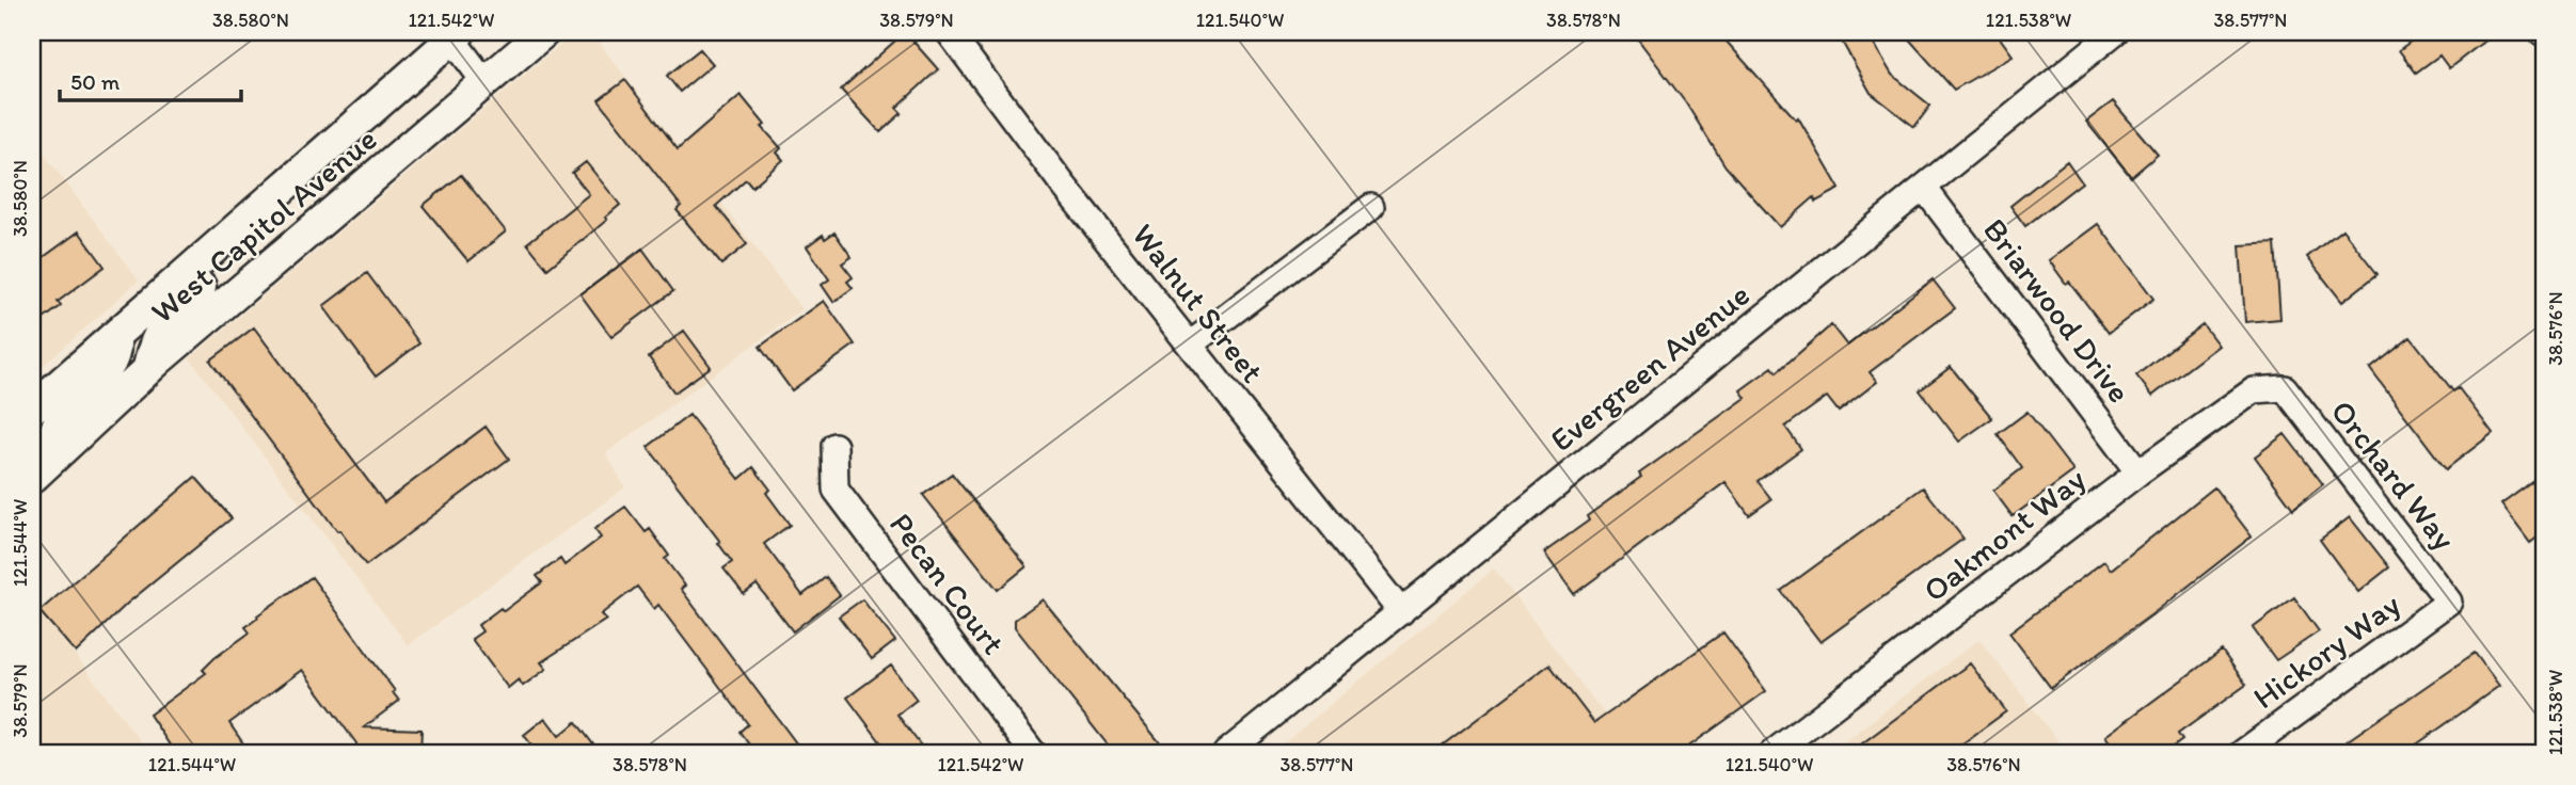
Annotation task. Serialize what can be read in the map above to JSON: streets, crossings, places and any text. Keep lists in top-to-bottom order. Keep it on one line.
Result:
{"streets":{"main road":["West Capitol Avenue"],"street":["Walnut Street","Briarwood Drive","Evergreen Avenue","Orchard Way","Oakmont Way","Pecan Court","Hickory Way"]},"crossings":[["Walnut Street","Evergreen Avenue"],["Briarwood Drive","Evergreen Avenue"],["Briarwood Drive","Oakmont Way"],["Orchard Way","Oakmont Way"],["Orchard Way","Hickory Way"]],"scale_bar":"50 m","coordinates":["38.580°N","121.542°W","38.579°N","121.540°W","38.578°N","121.538°W","38.577°N","38.576°N","121.544°W"]}
